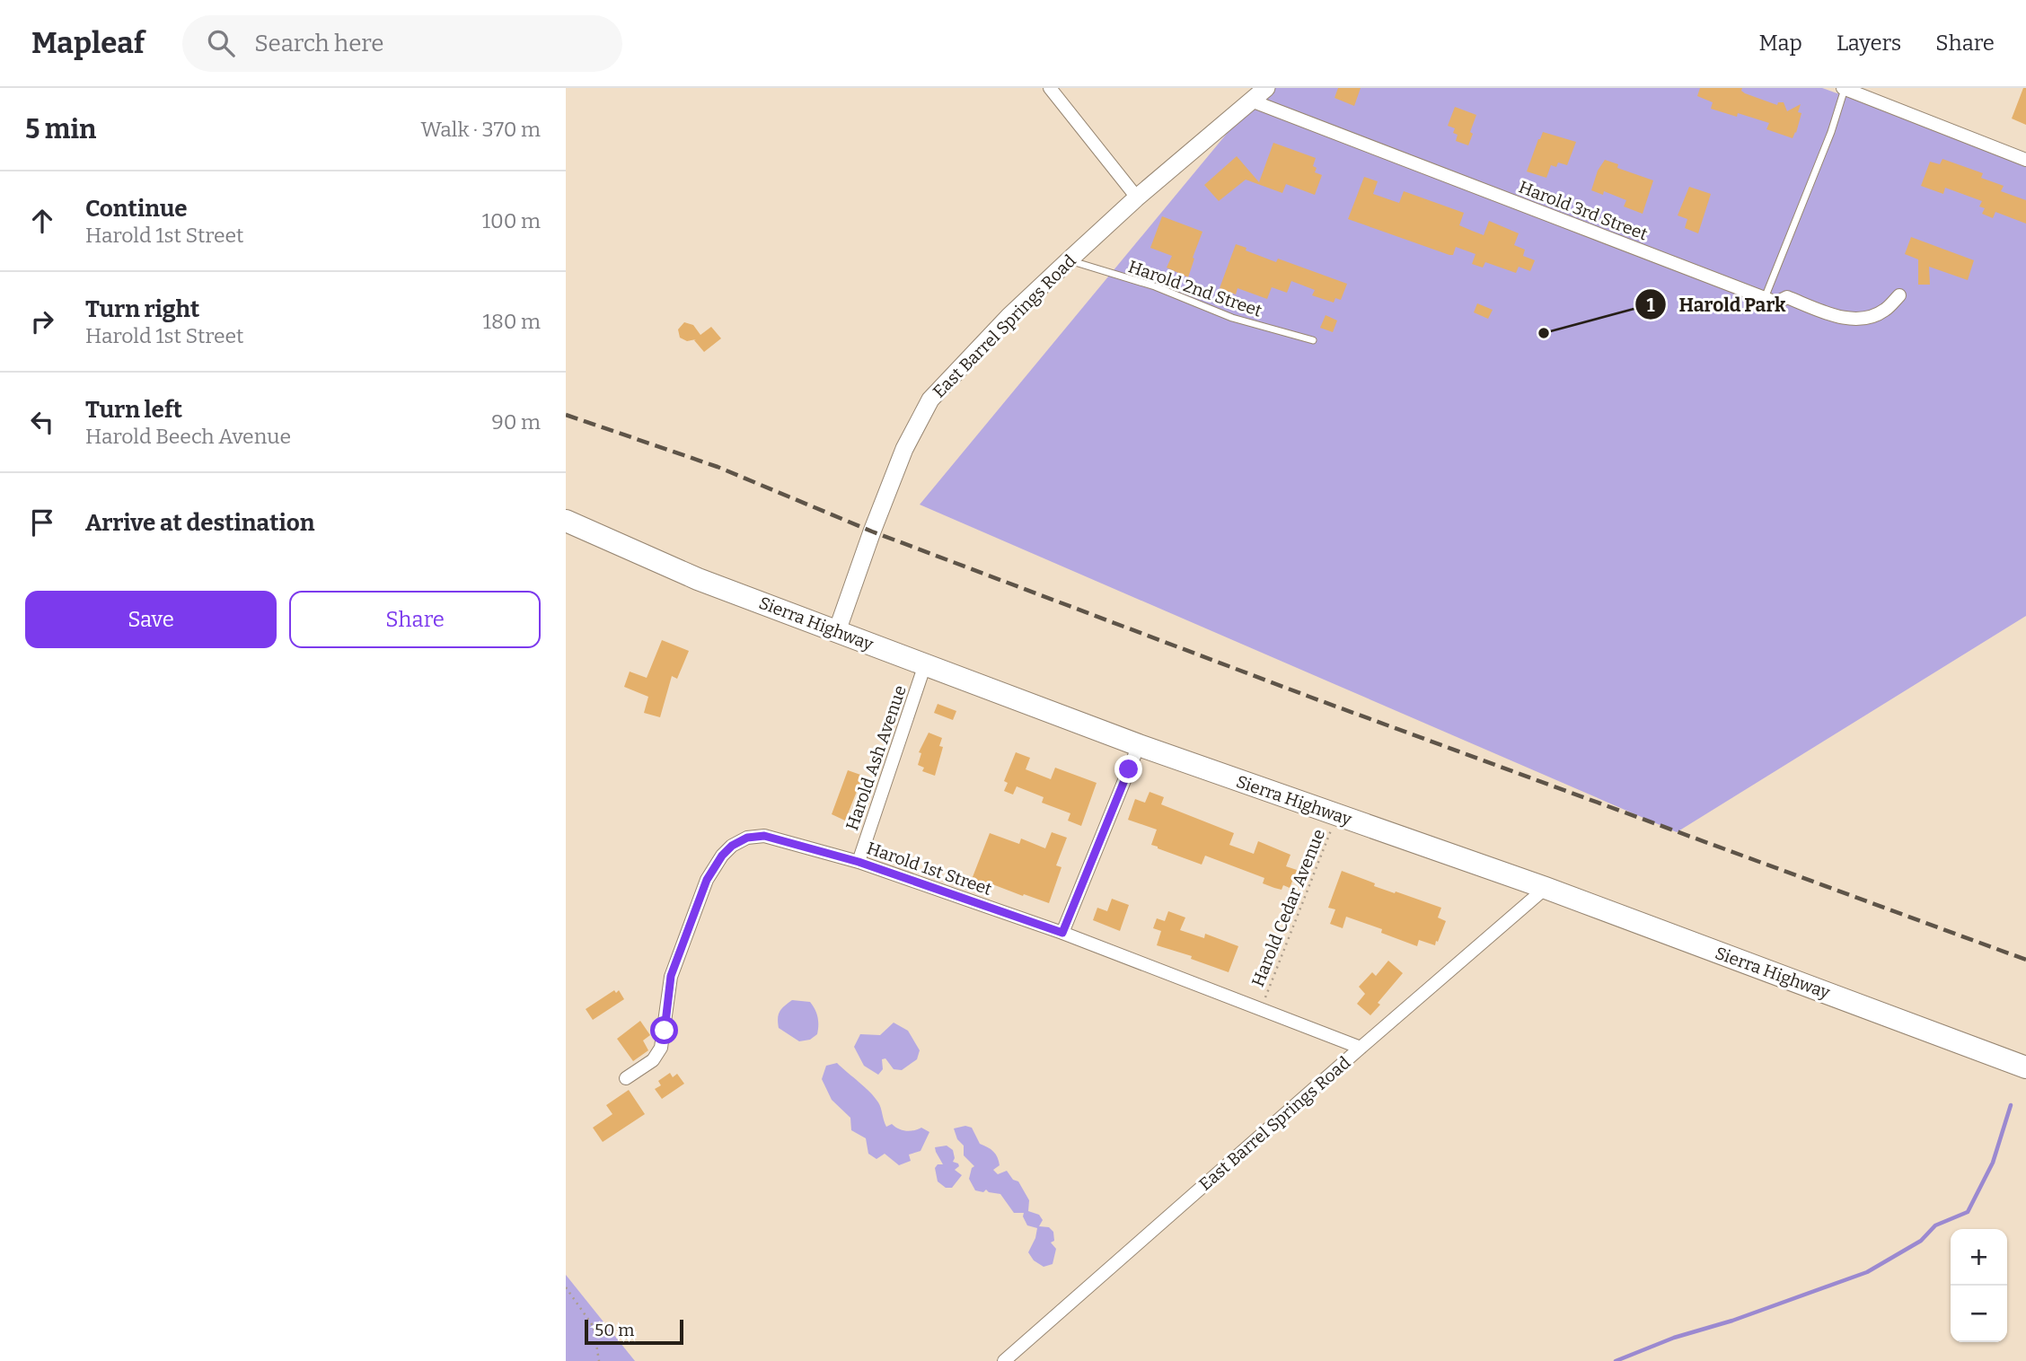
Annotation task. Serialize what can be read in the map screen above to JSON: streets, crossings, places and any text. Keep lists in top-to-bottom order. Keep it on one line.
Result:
{"streets":{"highway":["Sierra Highway"],"street":["Harold 3rd Street","East Barrel Springs Road","Harold Ash Avenue","Harold 1st Street"],"lane":["Harold 2nd Street"],"path":["Harold Cedar Avenue"]},"crossings":[["Harold 3rd Street","East Barrel Springs Road"],["Harold 2nd Street","East Barrel Springs Road"],["East Barrel Springs Road","Sierra Highway"],["East Barrel Springs Road","Harold 1st Street"],["Sierra Highway","Harold Ash Avenue"],["Sierra Highway","Harold Cedar Avenue"],["Harold Ash Avenue","Harold 1st Street"],["Harold 1st Street","Harold Cedar Avenue"]],"places":["Harold Park"],"scale_bar":"50 m","page":{"header":"Mapleaf","search":"Search here","nav":["Map","Layers","Share"],"heading":["5 min","Walk · 370 m"],"list":[["Continue","Harold 1st Street","100 m"],["Turn right","Harold 1st Street","180 m"],["Turn left","Harold Beech Avenue","90 m"],"Arrive at destination"],"buttons":["Save","Share"],"map_buttons":["+","−"],"scale":"50 m"}}
